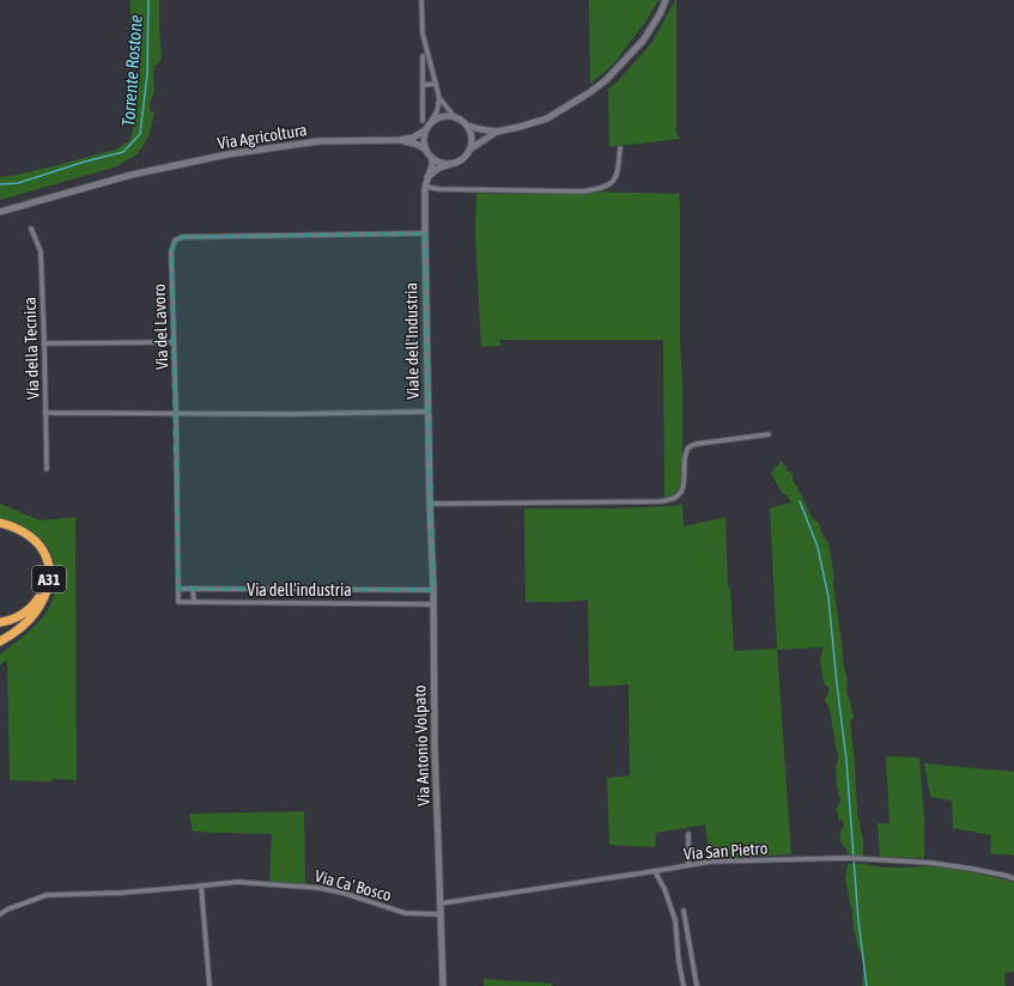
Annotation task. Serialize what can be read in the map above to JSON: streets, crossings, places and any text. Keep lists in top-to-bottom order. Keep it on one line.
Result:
{"streets":{"highway":["A31"],"main road":["Via Agricoltura","Viale dell'Industria","Via Antonio Volpato"],"street":["Via del Lavoro","Via della Tecnica","Via dell'industria","Via San Pietro","Via Ca' Bosco"]},"crossings":[["Via del Lavoro","Viale dell'Industria"],["Viale dell'Industria","Via Antonio Volpato"],["Via dell'industria","Via Antonio Volpato"],["Via Antonio Volpato","Via San Pietro"],["Via Antonio Volpato","Via Ca' Bosco"]],"water":["Torrente Rostone"]}
